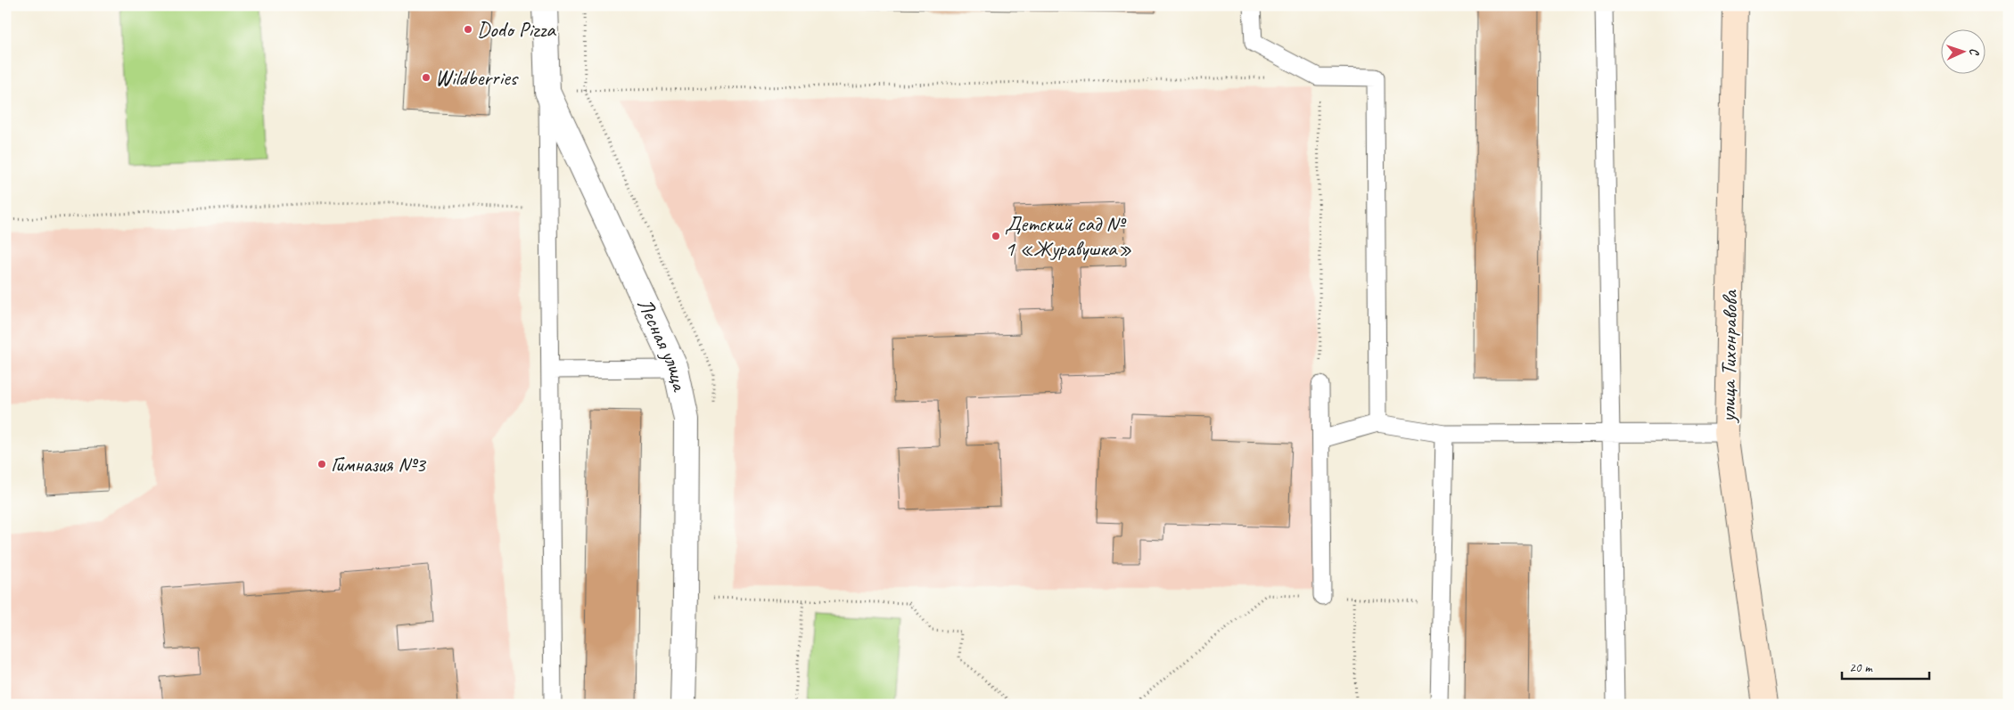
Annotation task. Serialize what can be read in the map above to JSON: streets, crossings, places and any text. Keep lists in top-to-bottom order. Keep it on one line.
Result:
{"streets":{"main road":["улица Тихонравова"],"street":["Лесная улица"]},"places":["Dodo Pizza","Wildberries","Детский сад № 1 «Журавушка»","Гимназия №3"],"scale_bar":"20 m","north":"right"}
